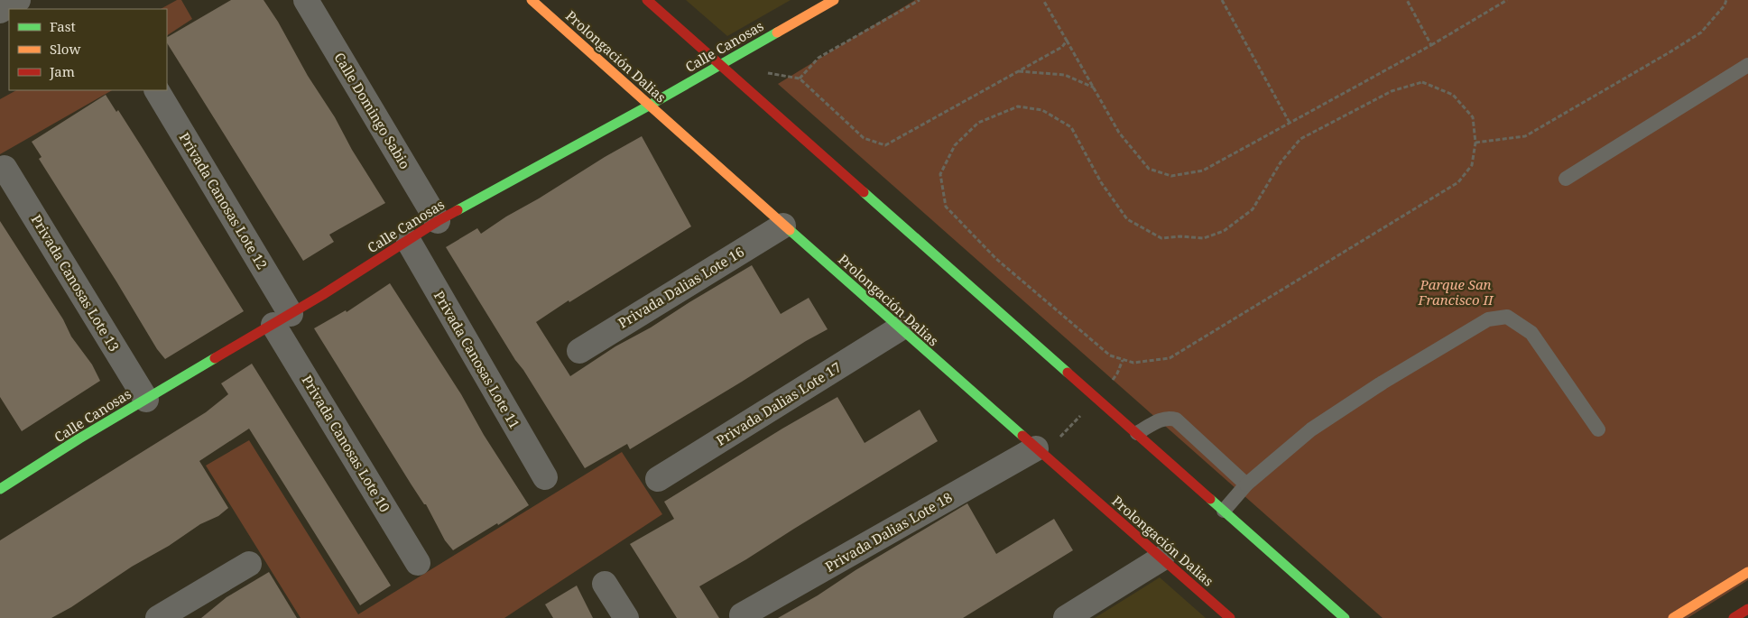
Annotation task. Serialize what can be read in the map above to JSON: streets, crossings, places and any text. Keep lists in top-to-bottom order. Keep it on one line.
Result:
{"streets":{"main road":["Calle Canosas","Prolongación Dalias"],"street":["Calle Domingo Sabio","Privada Canosas Lote 12","Privada Canosas Lote 13","Privada Dalias Lote 16","Privada Canosas Lote 11","Privada Dalias Lote 17","Privada Canosas Lote 10","Privada Dalias Lote 18"]},"crossings":[["Calle Canosas","Prolongación Dalias"],["Calle Canosas","Calle Domingo Sabio"],["Calle Canosas","Privada Canosas Lote 12"],["Calle Canosas","Privada Canosas Lote 13"],["Calle Canosas","Privada Canosas Lote 11"],["Calle Canosas","Privada Canosas Lote 10"],["Prolongación Dalias","Privada Dalias Lote 16"],["Prolongación Dalias","Privada Dalias Lote 17"],["Prolongación Dalias","Privada Dalias Lote 18"],["Privada Canosas Lote 12","Privada Canosas Lote 10"]],"parks":["Parque San Francisco II"],"legend":["Fast","Slow","Jam"]}
